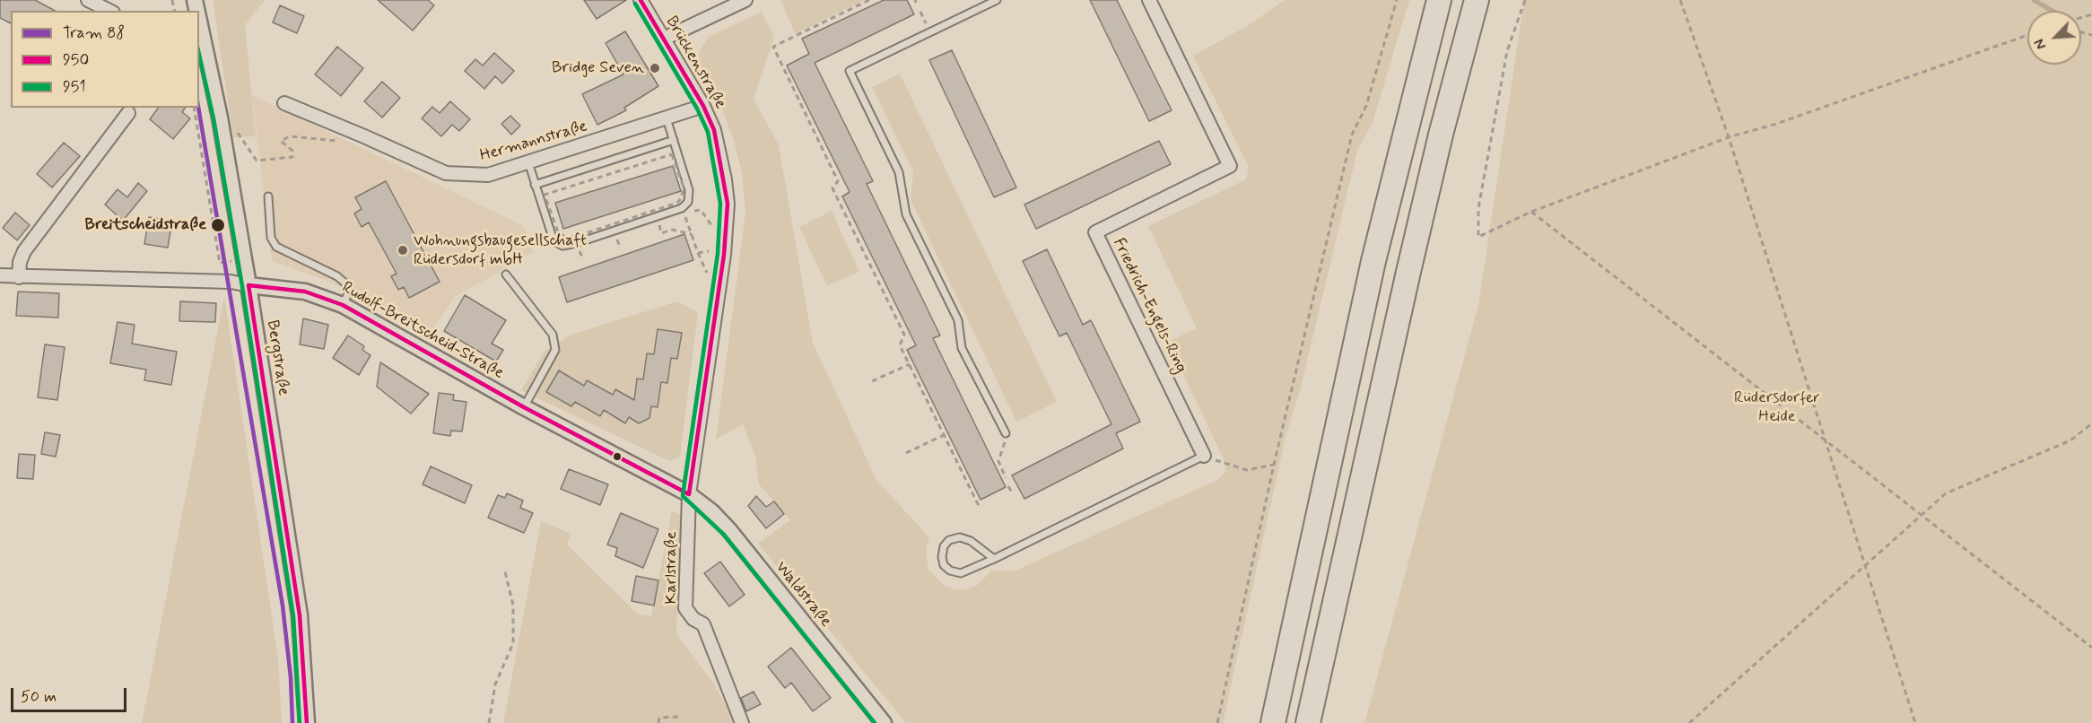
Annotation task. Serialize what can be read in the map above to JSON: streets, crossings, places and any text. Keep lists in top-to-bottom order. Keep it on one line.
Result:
{"streets":{"street":["Brückenstraße","Hermannstraße","Friedrich-Engels-Ring","Rudolf-Breitscheid-Straße","Bergstraße","Karlstraße","Waldstraße"]},"crossings":[["Brückenstraße","Hermannstraße"],["Brückenstraße","Rudolf-Breitscheid-Straße"],["Brückenstraße","Karlstraße"],["Brückenstraße","Waldstraße"],["Rudolf-Breitscheid-Straße","Bergstraße"],["Rudolf-Breitscheid-Straße","Karlstraße"],["Rudolf-Breitscheid-Straße","Waldstraße"],["Karlstraße","Waldstraße"]],"parks":["Rüdersdorfer Heide"],"places":["Bridge Seven","Breitscheidstraße","Wohnungsbaugesellschaft Rüdersdorf mbH"],"lines":["transit line 950","transit line 951","tram line 88"],"legend":["Tram 88","950","951"],"scale_bar":"50 m","north":"bottom left"}
